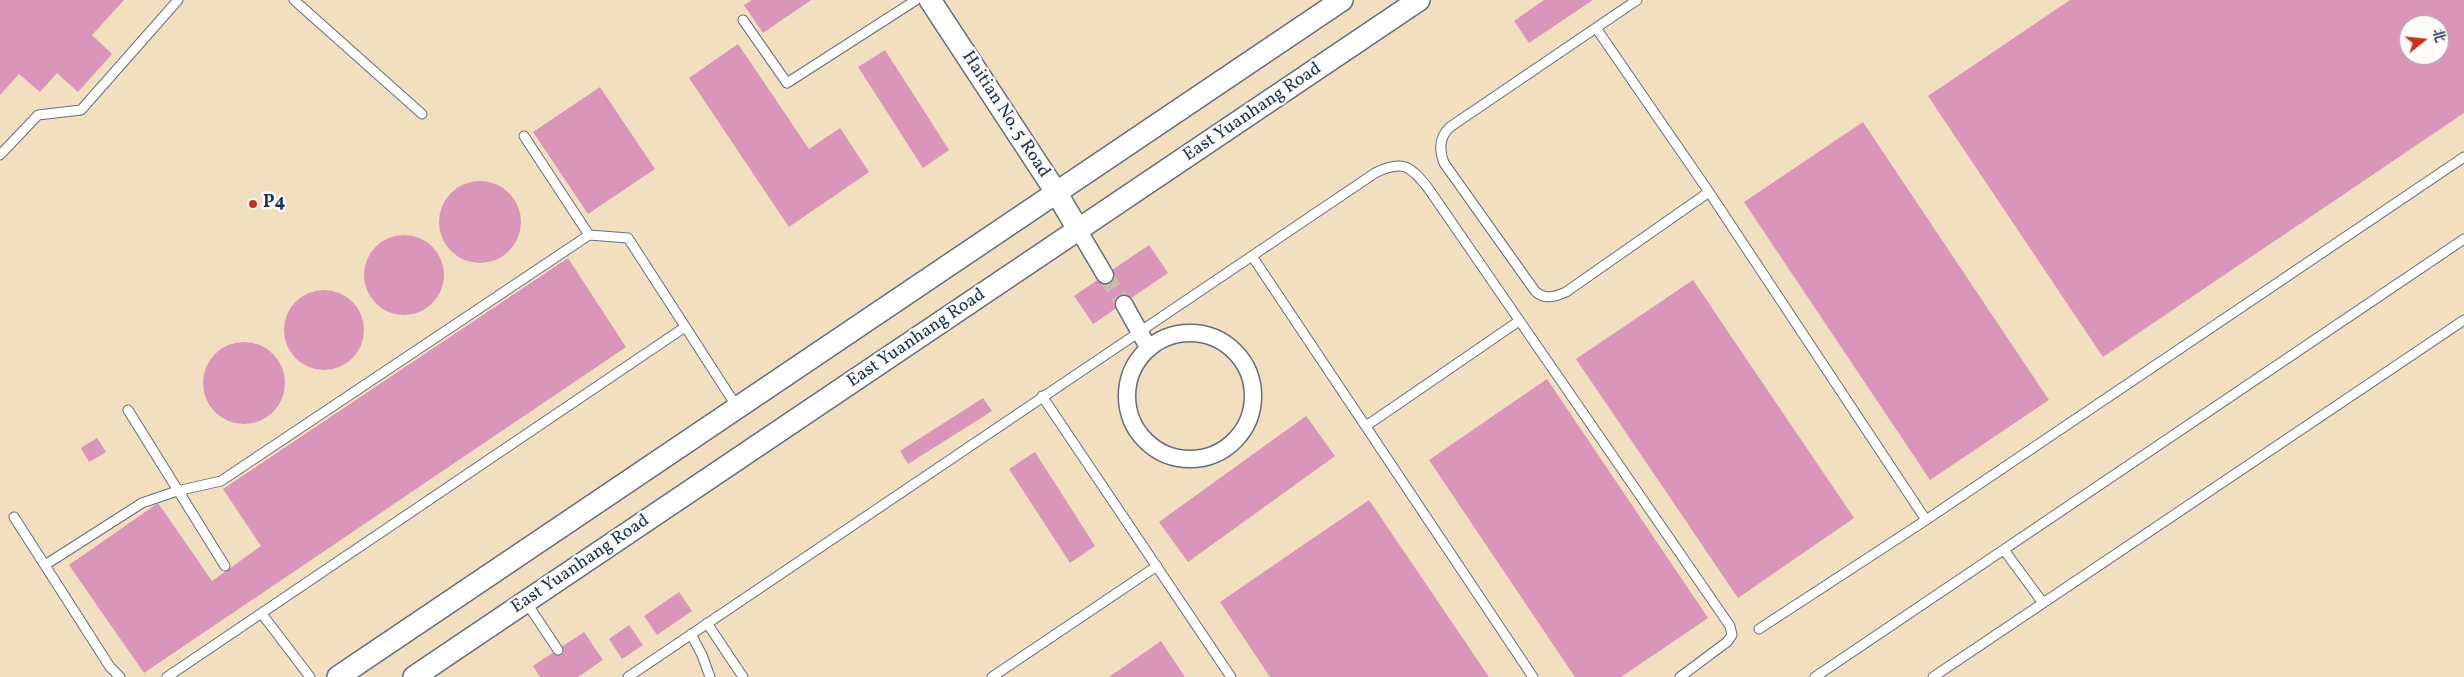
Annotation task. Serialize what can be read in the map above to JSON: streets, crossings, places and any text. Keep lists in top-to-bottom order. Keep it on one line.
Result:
{"streets":{"street":["East Yuanhang Road","Haitian No. 5 Road"]},"crossings":[["East Yuanhang Road","Haitian No. 5 Road"]],"places":["P4"],"north":"right"}
